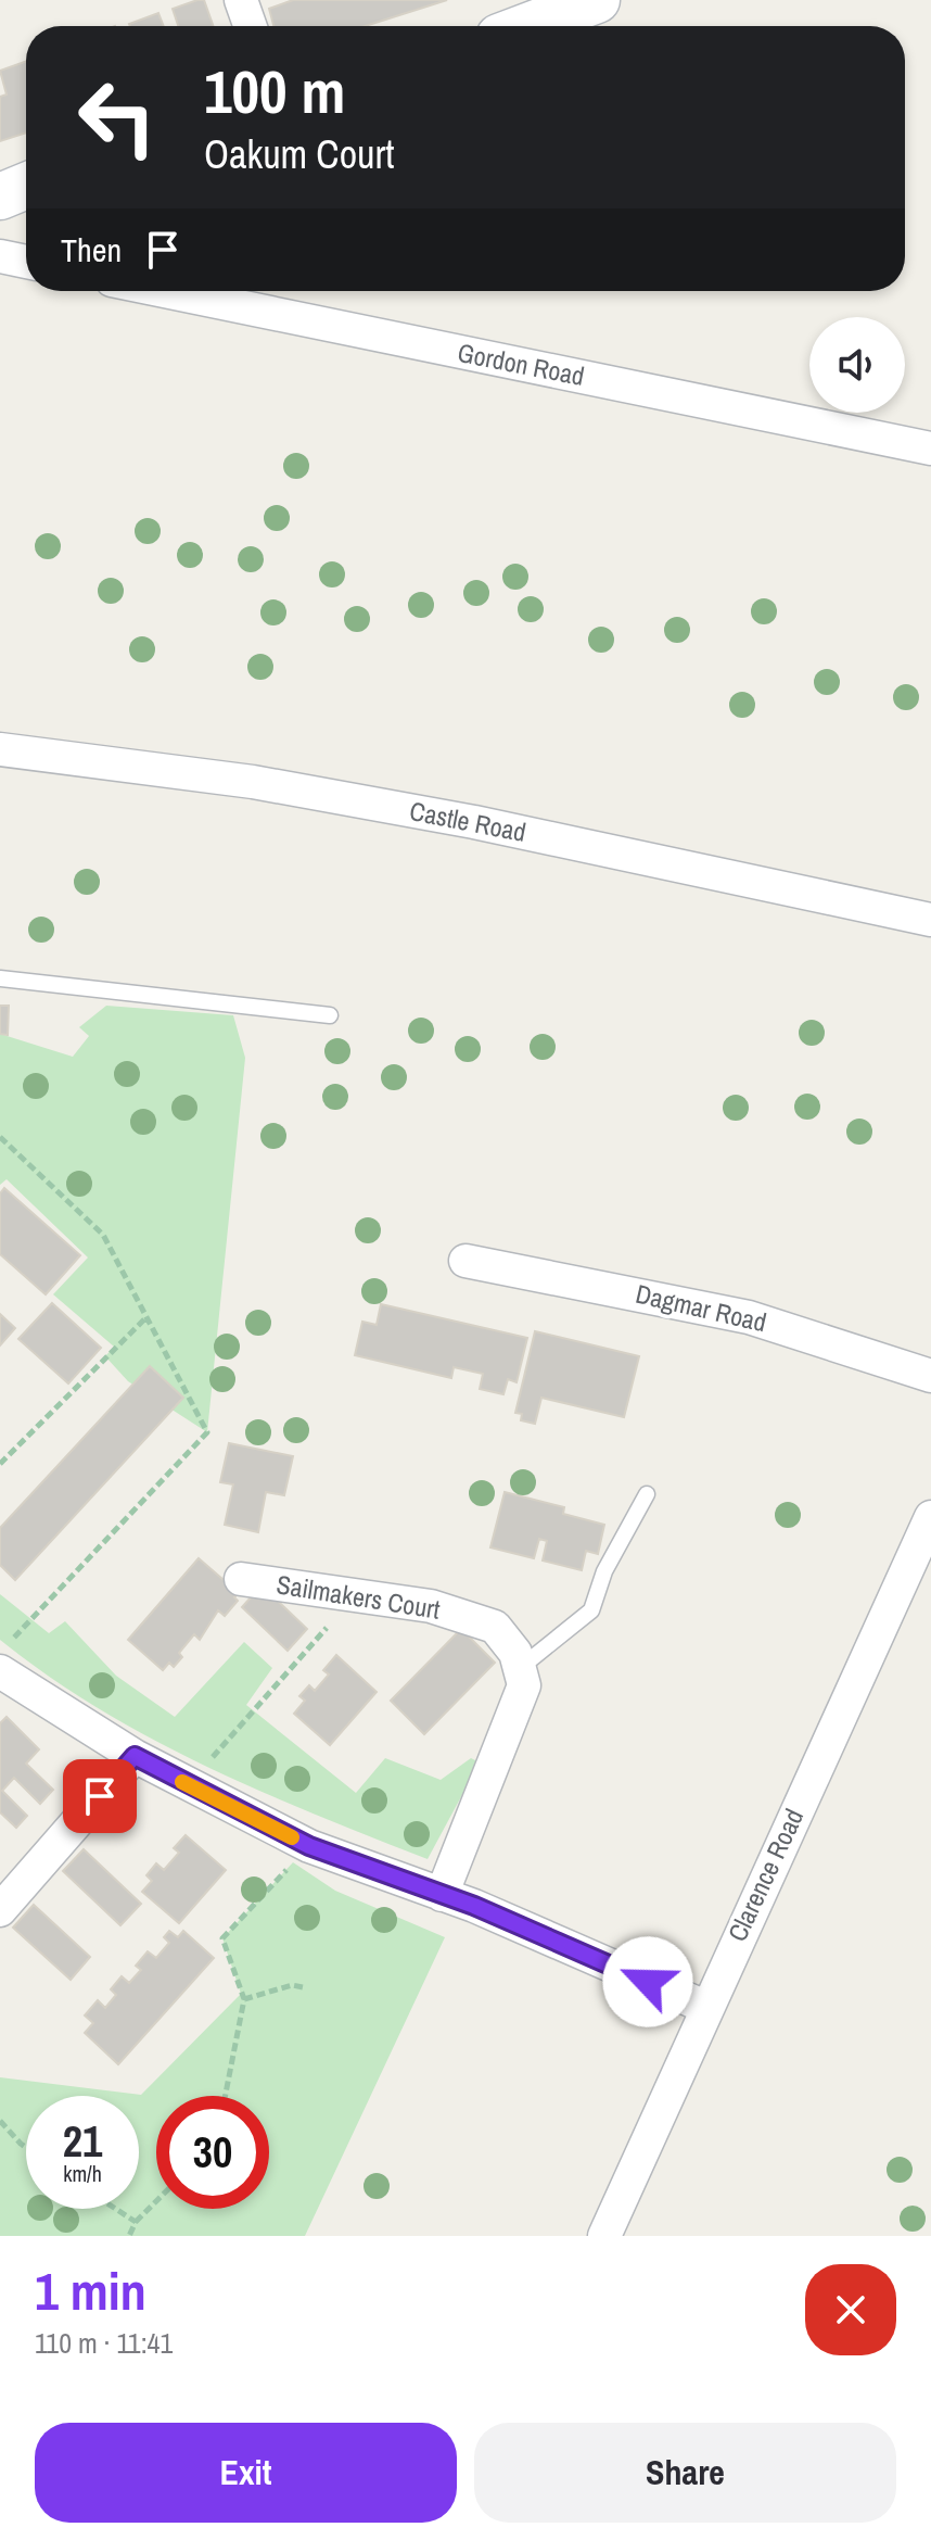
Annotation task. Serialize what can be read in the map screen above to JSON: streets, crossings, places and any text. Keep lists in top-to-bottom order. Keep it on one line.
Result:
{"streets":{"street":["Gordon Road","Castle Road","Dagmar Road","Sailmakers Court","Clarence Road"]},"page":{"turn":["100 m","Oakum Court"],"then":"Then","speed":"21 km/h","limit":"30","heading":["1 min","110 m · 11:41"],"buttons":["Exit","Share"]}}
